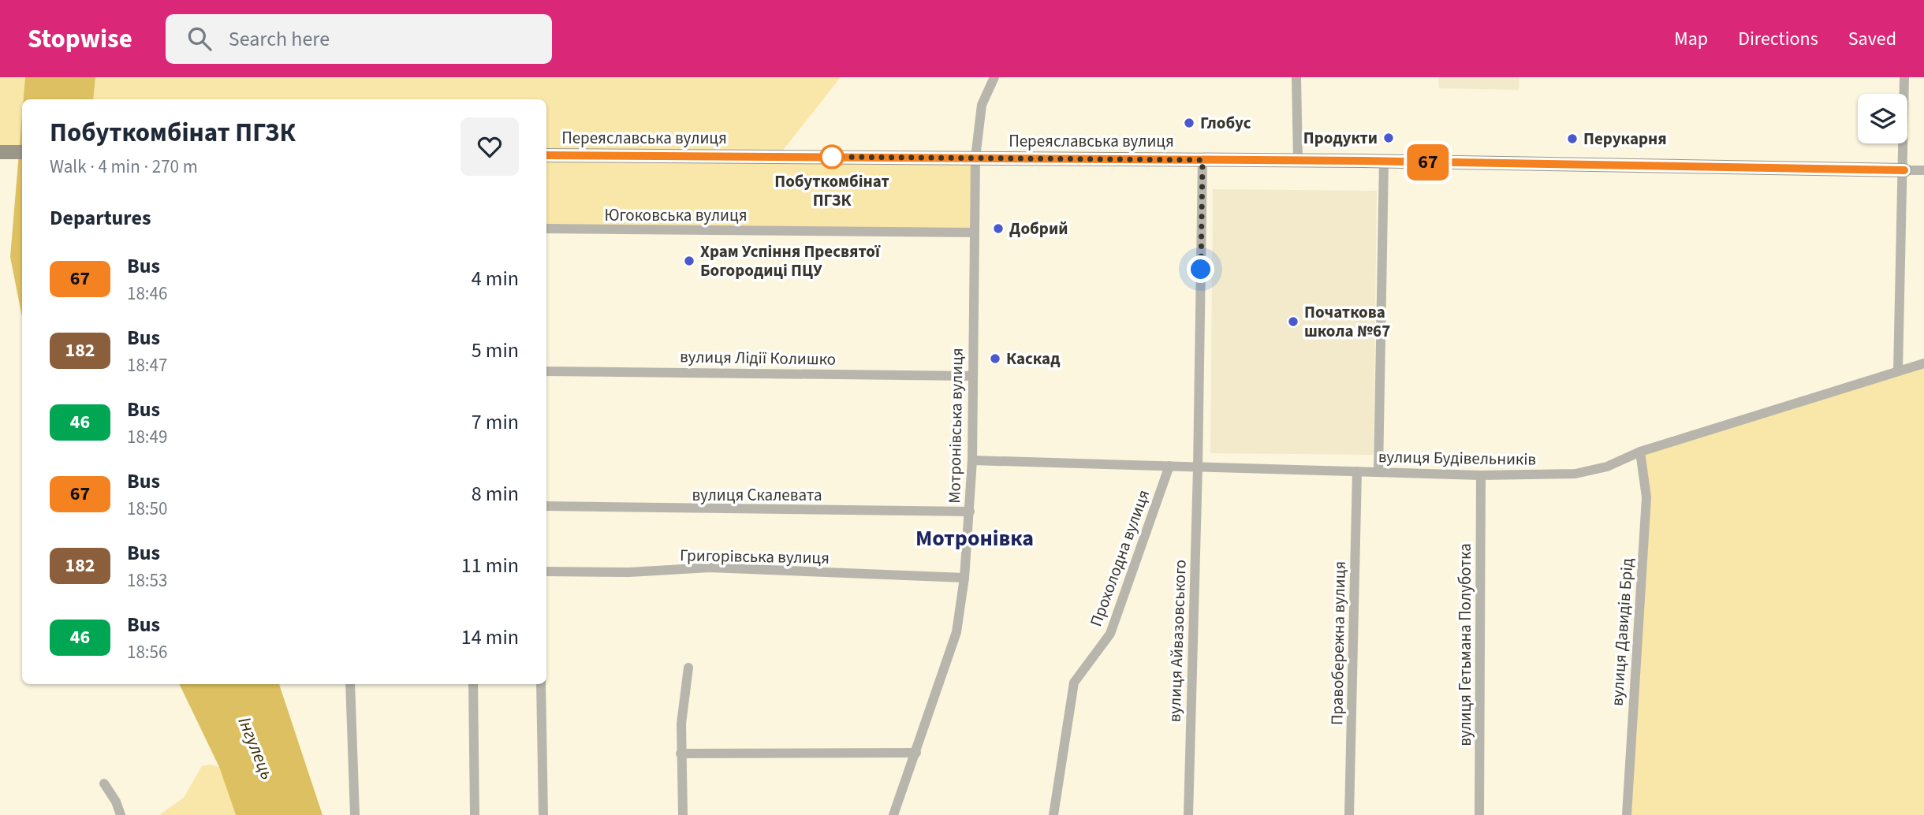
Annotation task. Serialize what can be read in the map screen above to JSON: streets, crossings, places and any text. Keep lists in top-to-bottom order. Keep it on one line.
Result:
{"streets":{"street":["Переяславська вулиця","Югоковська вулиця","вулиця Лідії Колишко","Мотронівська вулиця","вулиця Будівельників","вулиця Скалевата","Григорівська вулиця","Прохолодна вулиця","вулиця Давидів Брід","вулиця Айвазовського","Правобережна вулиця","вулиця Гетьмана Полуботка"]},"crossings":[["Переяславська вулиця","Мотронівська вулиця"],["Переяславська вулиця","вулиця Айвазовського"],["Югоковська вулиця","Мотронівська вулиця"],["вулиця Лідії Колишко","Мотронівська вулиця"],["Мотронівська вулиця","вулиця Будівельників"],["Мотронівська вулиця","вулиця Скалевата"],["Мотронівська вулиця","Григорівська вулиця"],["вулиця Будівельників","Прохолодна вулиця"],["вулиця Будівельників","вулиця Давидів Брід"],["вулиця Будівельників","вулиця Айвазовського"],["вулиця Будівельників","Правобережна вулиця"],["вулиця Будівельників","вулиця Гетьмана Полуботка"]],"districts":["Мотронівка"],"water":["Інгулець"],"places":["Глобус","Продукти","Перукарня","Побуткомбінат ПГЗК","Добрий","Храм Успіння Пресвятої Богородиці ПЦУ","Початкова школа №67","Каскад"],"lines":["bus line 67"],"page":{"header":"Stopwise","search":"Search here","nav":["Map","Directions","Saved"],"on_map":"67","heading":[["Побуткомбінат ПГЗК","Walk · 4 min · 270 m"],"Departures"],"list":[{"mark":"67","name":"Bus","note":"18:46","value":"4 min"},{"mark":"182","name":"Bus","note":"18:47","value":"5 min"},{"mark":"46","name":"Bus","note":"18:49","value":"7 min"},{"mark":"67","name":"Bus","note":"18:50","value":"8 min"},{"mark":"182","name":"Bus","note":"18:53","value":"11 min"},{"mark":"46","name":"Bus","note":"18:56","value":"14 min"}]}}
